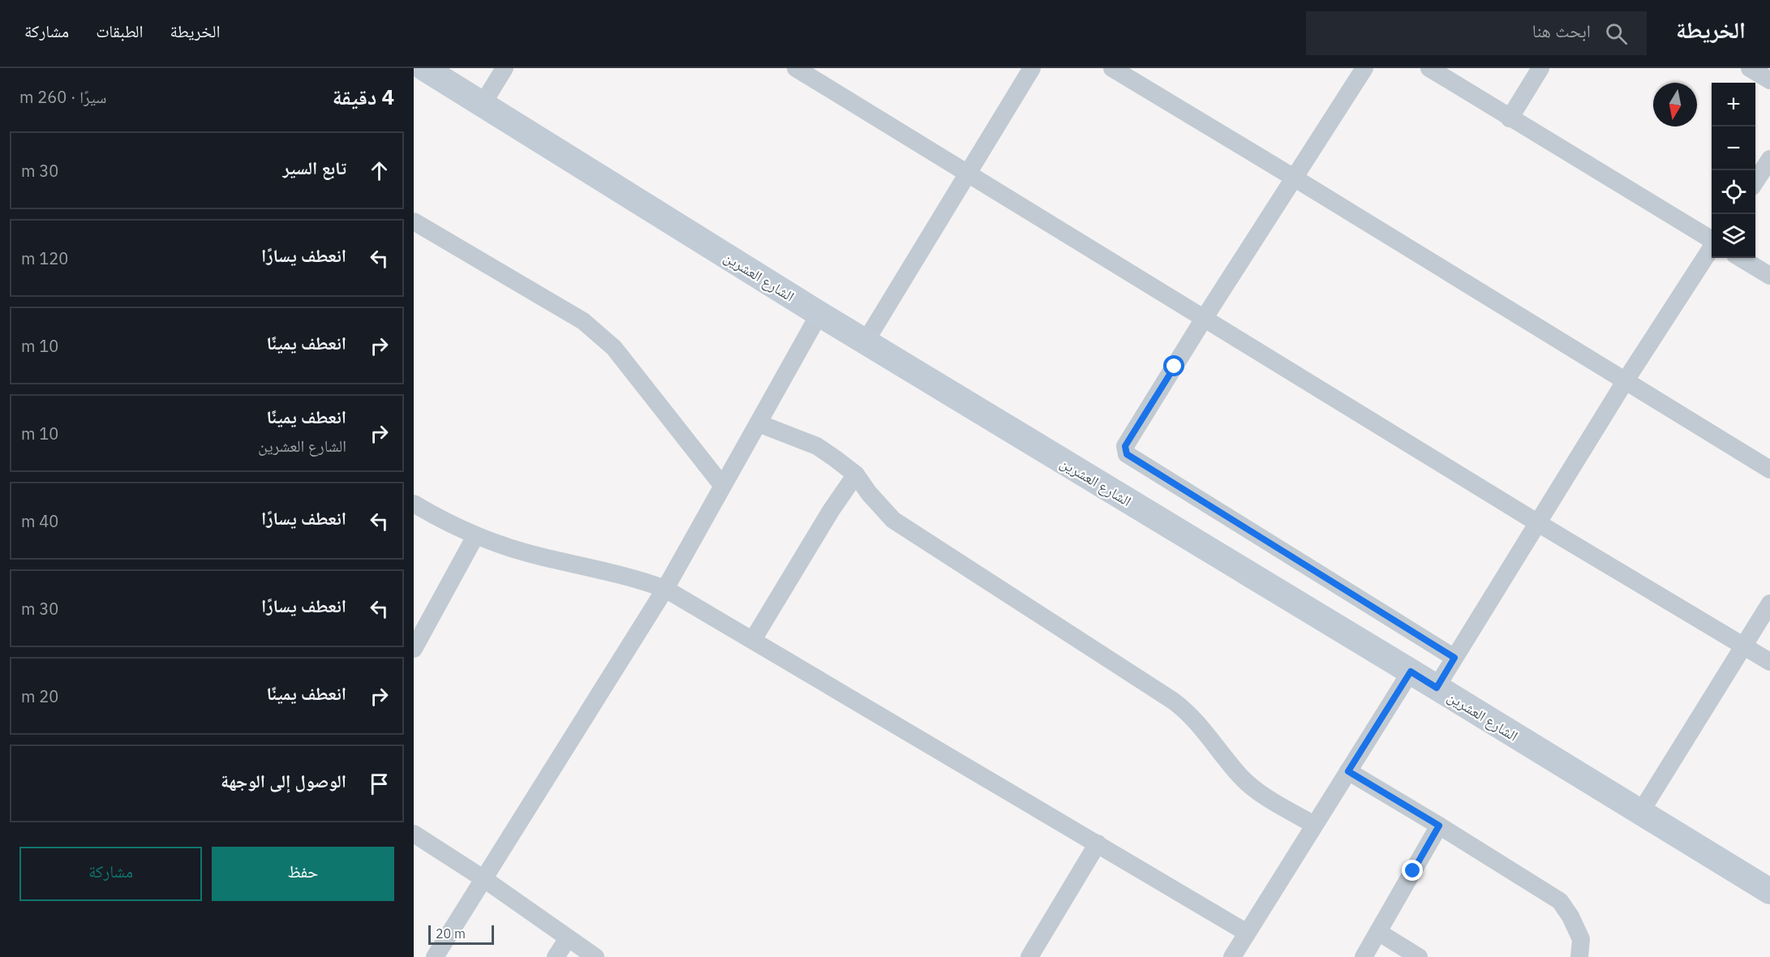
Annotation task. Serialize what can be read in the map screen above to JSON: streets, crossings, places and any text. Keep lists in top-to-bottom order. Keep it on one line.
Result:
{"streets":{"street":["الشارع العشرين"]},"scale_bar":"20 m","north":"bottom","page":{"header":"الخريطة","search":"ابحث هنا","nav":["الخريطة","الطبقات","مشاركة"],"heading":["4 دقيقة","سيرًا · 260 m"],"map_buttons":["+","−"],"list":[["تابع السير","30 m"],["انعطف يسارًا","120 m"],["انعطف يمينًا","10 m"],["انعطف يمينًا","الشارع العشرين","10 m"],["انعطف يسارًا","40 m"],["انعطف يسارًا","30 m"],["انعطف يمينًا","20 m"],"الوصول إلى الوجهة"],"buttons":["حفظ","مشاركة"],"scale":"20 m"}}
